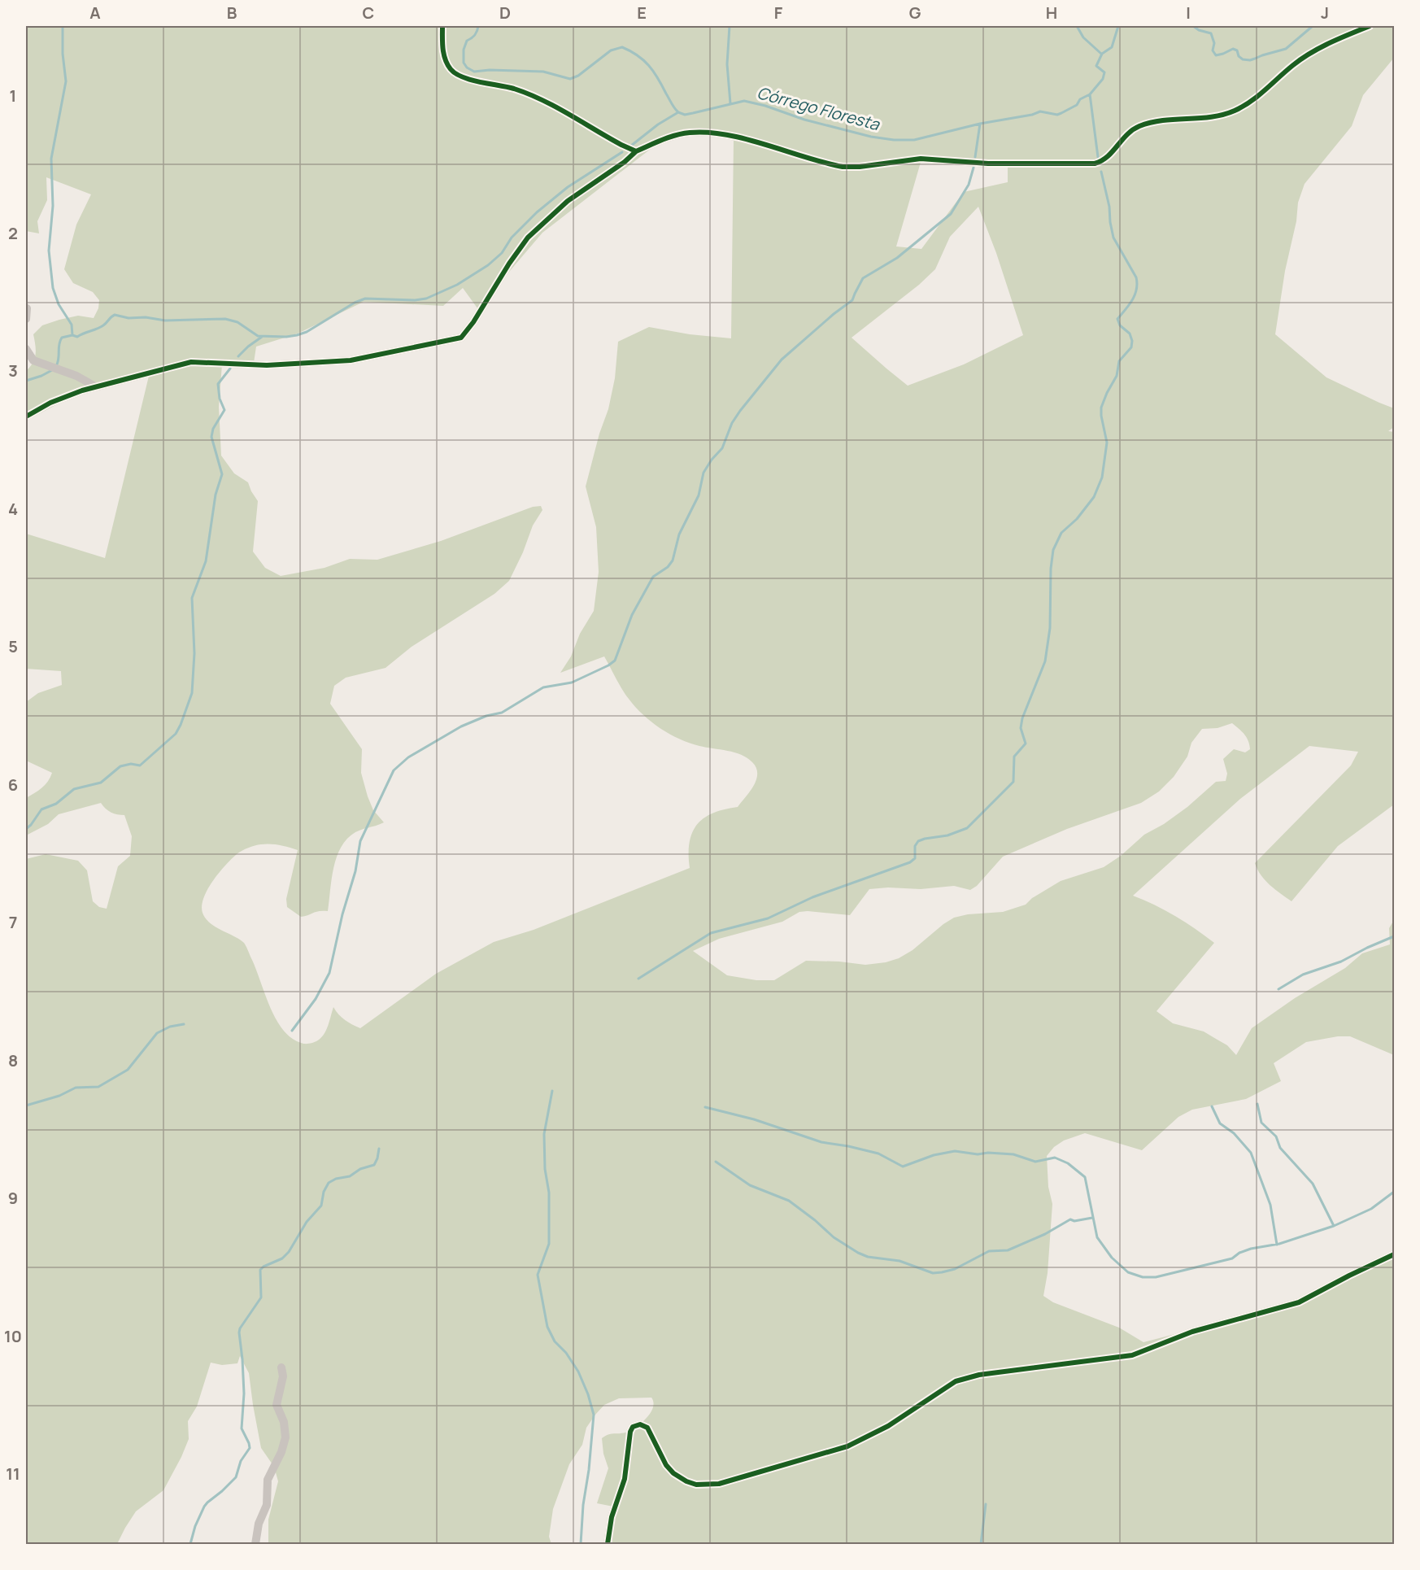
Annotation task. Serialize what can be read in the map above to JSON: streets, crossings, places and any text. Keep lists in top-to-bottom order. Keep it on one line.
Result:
{"water":["Córrego Floresta"],"grid":{"columns":["A","B","C","D","E","F","G","H","I","J"],"rows":["1","2","3","4","5","6","7","8","9","10","11"]}}
